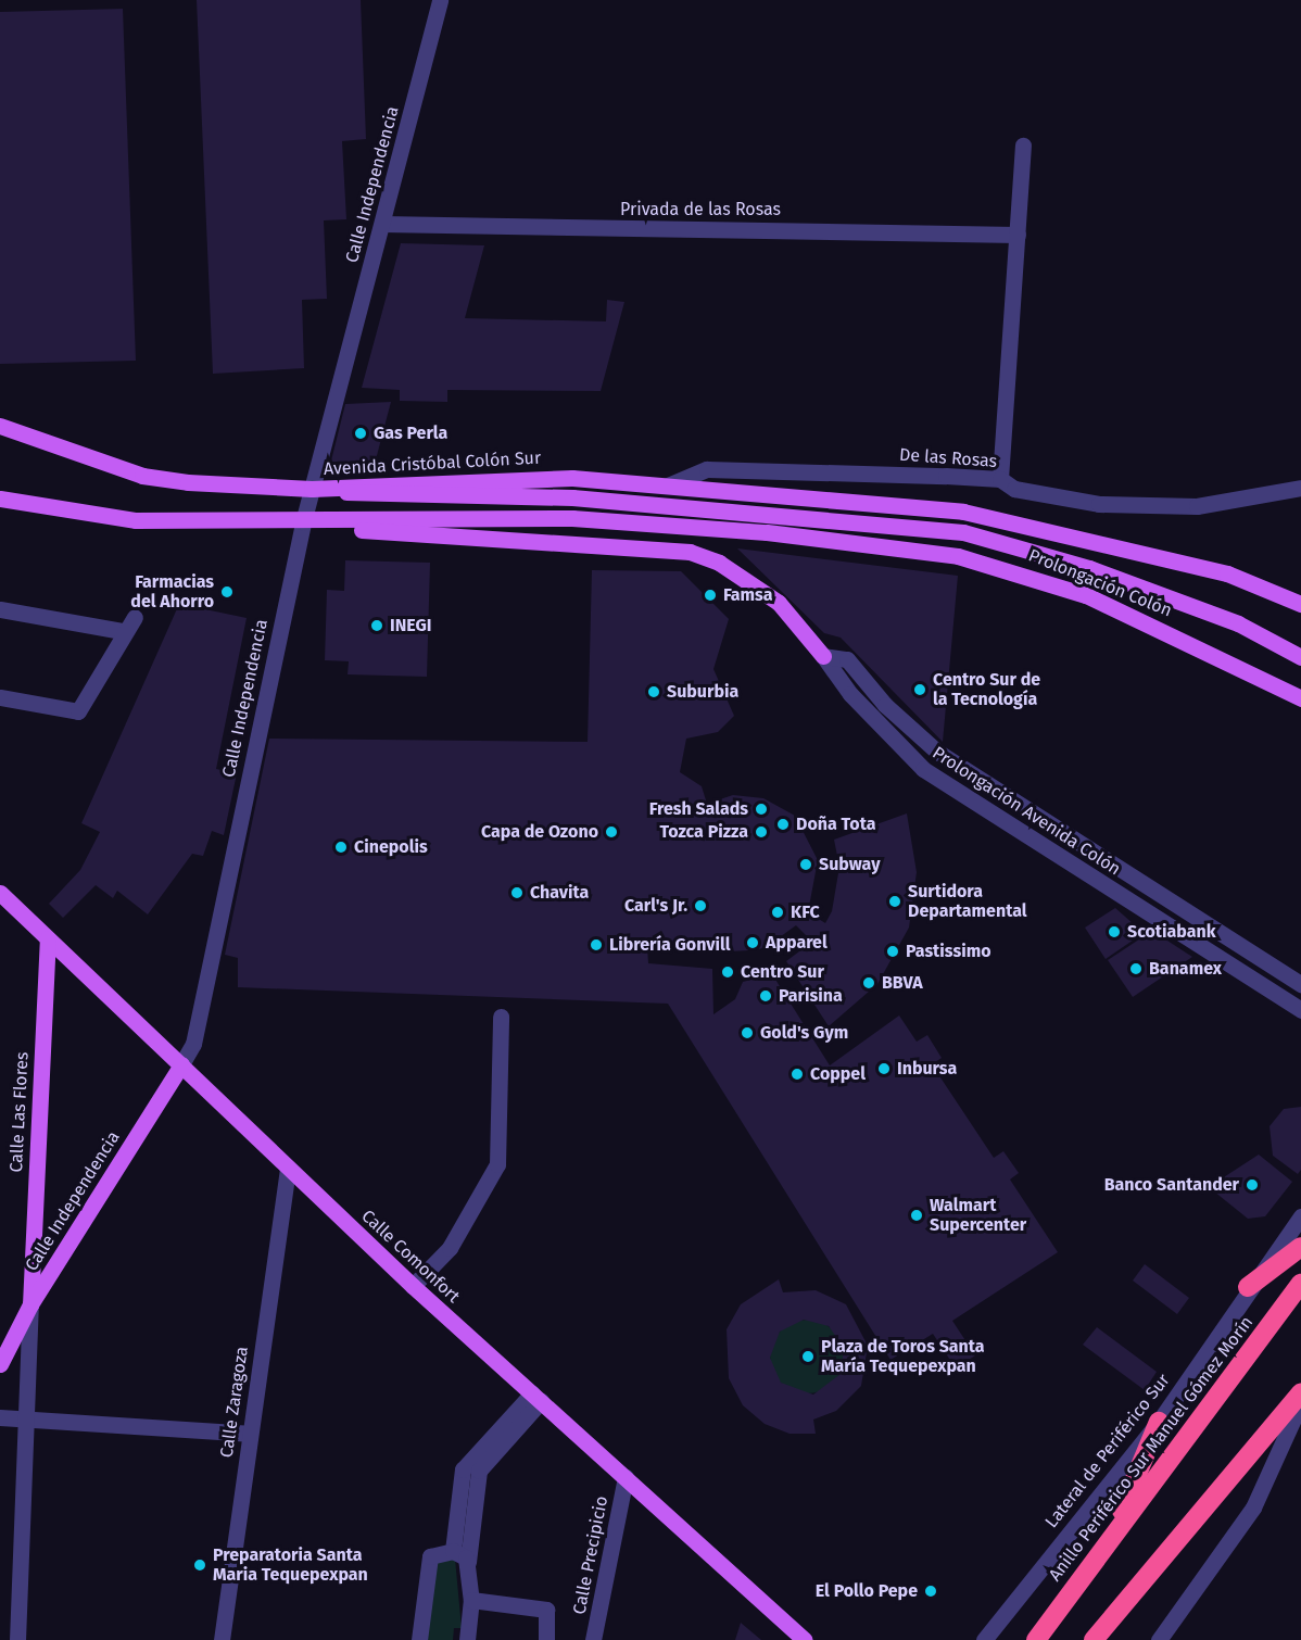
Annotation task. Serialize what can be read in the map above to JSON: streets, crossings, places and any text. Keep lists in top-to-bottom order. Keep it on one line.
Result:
{"streets":{"highway":["Anillo Periférico Sur Manuel Gómez Morín"],"main road":["Calle Independencia","Avenida Cristóbal Colón Sur","Prolongación Colón","Calle Las Flores","Calle Comonfort"],"street":["Privada de las Rosas","De las Rosas","Prolongación Avenida Colón","Calle Zaragoza","Lateral de Periférico Sur","Calle Precipicio"]},"crossings":[["Calle Independencia","Privada de las Rosas"],["Calle Independencia","Avenida Cristóbal Colón Sur"],["Calle Independencia","Calle Las Flores"],["Calle Independencia","Calle Comonfort"],["De las Rosas","Avenida Cristóbal Colón Sur"],["Avenida Cristóbal Colón Sur","Prolongación Colón"],["Calle Las Flores","Calle Comonfort"],["Calle Comonfort","Calle Zaragoza"],["Calle Comonfort","Calle Precipicio"]],"places":["Gas Perla","Farmacias del Ahorro","Famsa","INEGI","Centro Sur de la Tecnología","Suburbia","Fresh Salads","Doña Tota","Capa de Ozono","Tozca Pizza","Cinepolis","Subway","Chavita","Surtidora Departamental","Carl's Jr.","KFC","Scotiabank","Apparel","Librería Gonvill","Pastissimo","Banamex","Centro Sur","BBVA","Parisina","Gold's Gym","Inbursa","Coppel","Banco Santander","Walmart Supercenter","Plaza de Toros Santa María Tequepexpan","Preparatoria Santa Maria Tequepexpan","El Pollo Pepe"]}
